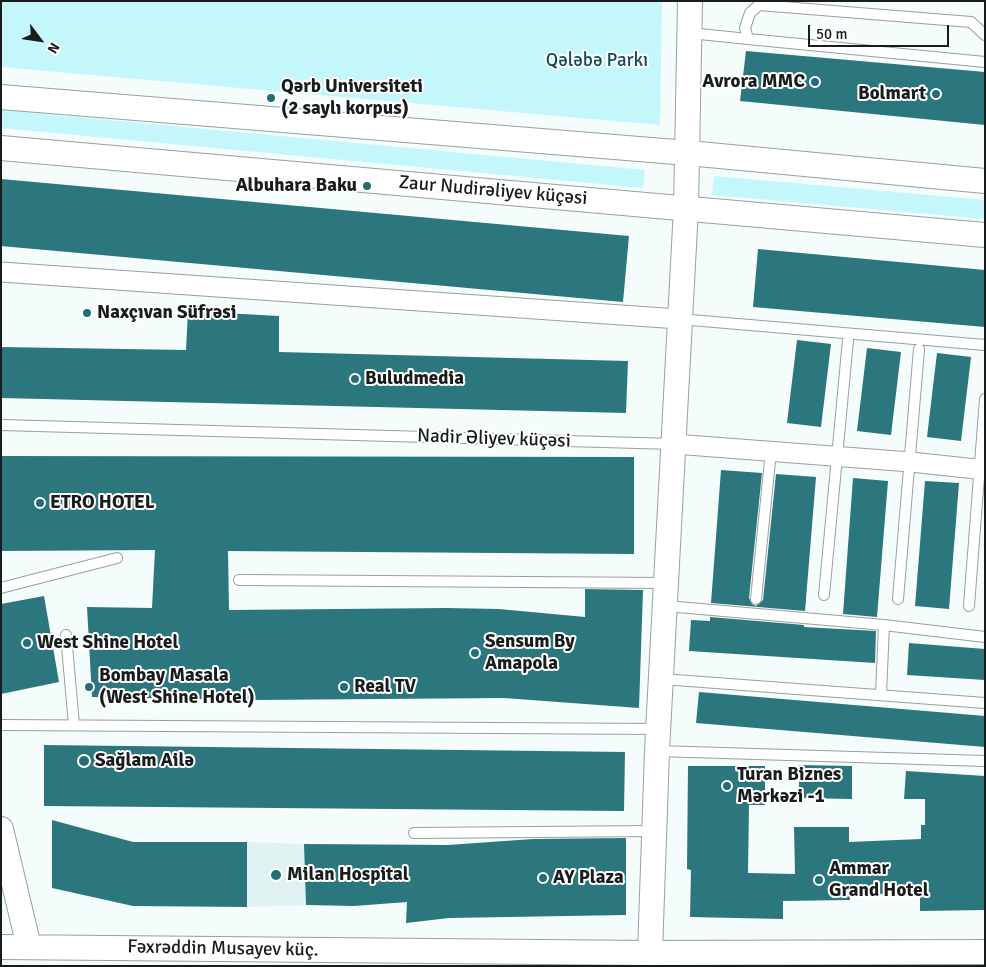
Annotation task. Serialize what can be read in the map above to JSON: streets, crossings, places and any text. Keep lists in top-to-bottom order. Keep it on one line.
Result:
{"streets":{"street":["Zaur Nudirəliyev küçəsi","Nadir Əliyev küçəsi","Fəxrəddin Musayev küç."]},"parks":["Qələbə Parkı"],"places":["Avrora MMC","Bolmart","Qərb Universiteti (2 saylı korpus)","Albuhara Baku","Naxçıvan Süfrəsi","Buludmedia","ETRO HOTEL","West Shine Hotel","Sensum By Amapola","Bombay Masala (West Shine Hotel)","Real TV","Sağlam Ailə","Turan Biznes Mərkəzi -1","Milan Hospital","AY Plaza","Ammar Grand Hotel"],"scale_bar":"50 m","north":"bottom right"}
